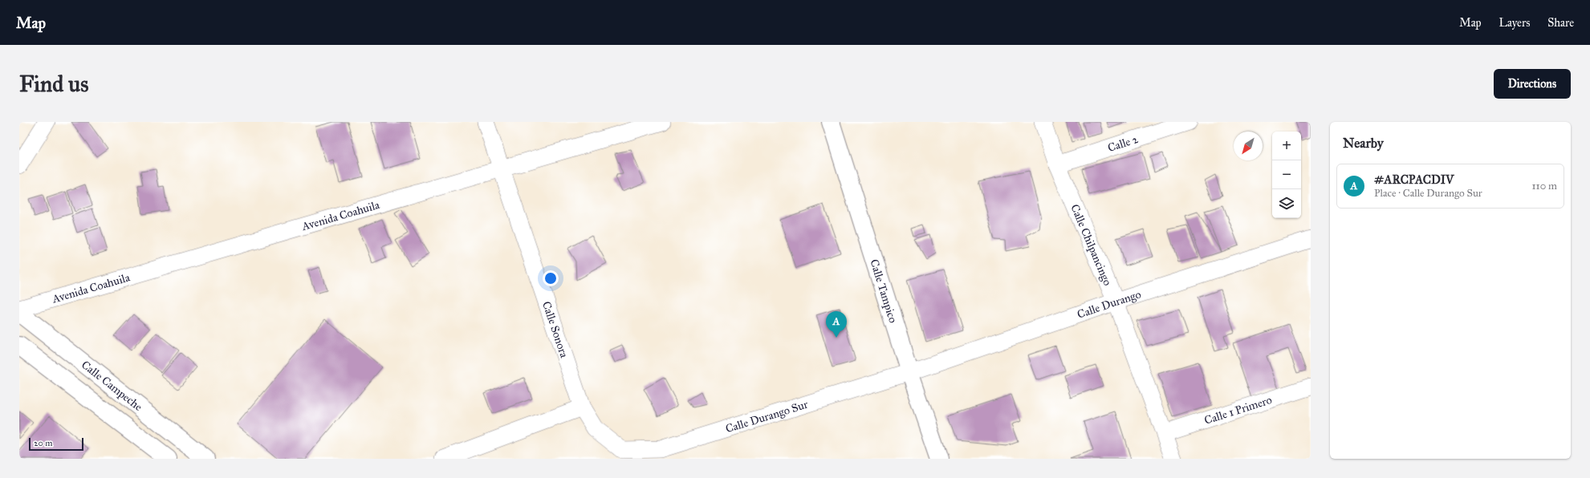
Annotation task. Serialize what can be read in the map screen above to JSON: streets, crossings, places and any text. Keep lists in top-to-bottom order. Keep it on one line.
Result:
{"streets":{"main road":["Calle Tampico","Calle Campeche"],"street":["Calle 2","Avenida Coahuila","Calle Chilpancingo","Calle Durango","Calle Sonora","Calle 1 Primero","Calle Durango Sur"]},"crossings":[["Calle 2","Calle Chilpancingo"],["Avenida Coahuila","Calle Sonora"],["Calle Chilpancingo","Calle Durango"],["Calle Chilpancingo","Calle 1 Primero"],["Calle Tampico","Calle Durango"],["Calle Tampico","Calle Durango Sur"],["Calle Durango","Calle Durango Sur"],["Calle Sonora","Calle Durango Sur"]],"scale_bar":"20 m","north":"bottom left","page":{"header":"Map","nav":["Map","Layers","Share"],"buttons":"Directions","title":"Find us","heading":"Nearby","map_buttons":["+","−"],"list":[{"mark":"A","name":"#ARCPACDIV","note":"Place · Calle Durango Sur","value":"110 m"}],"pins":"A","scale":"20 m"}}
